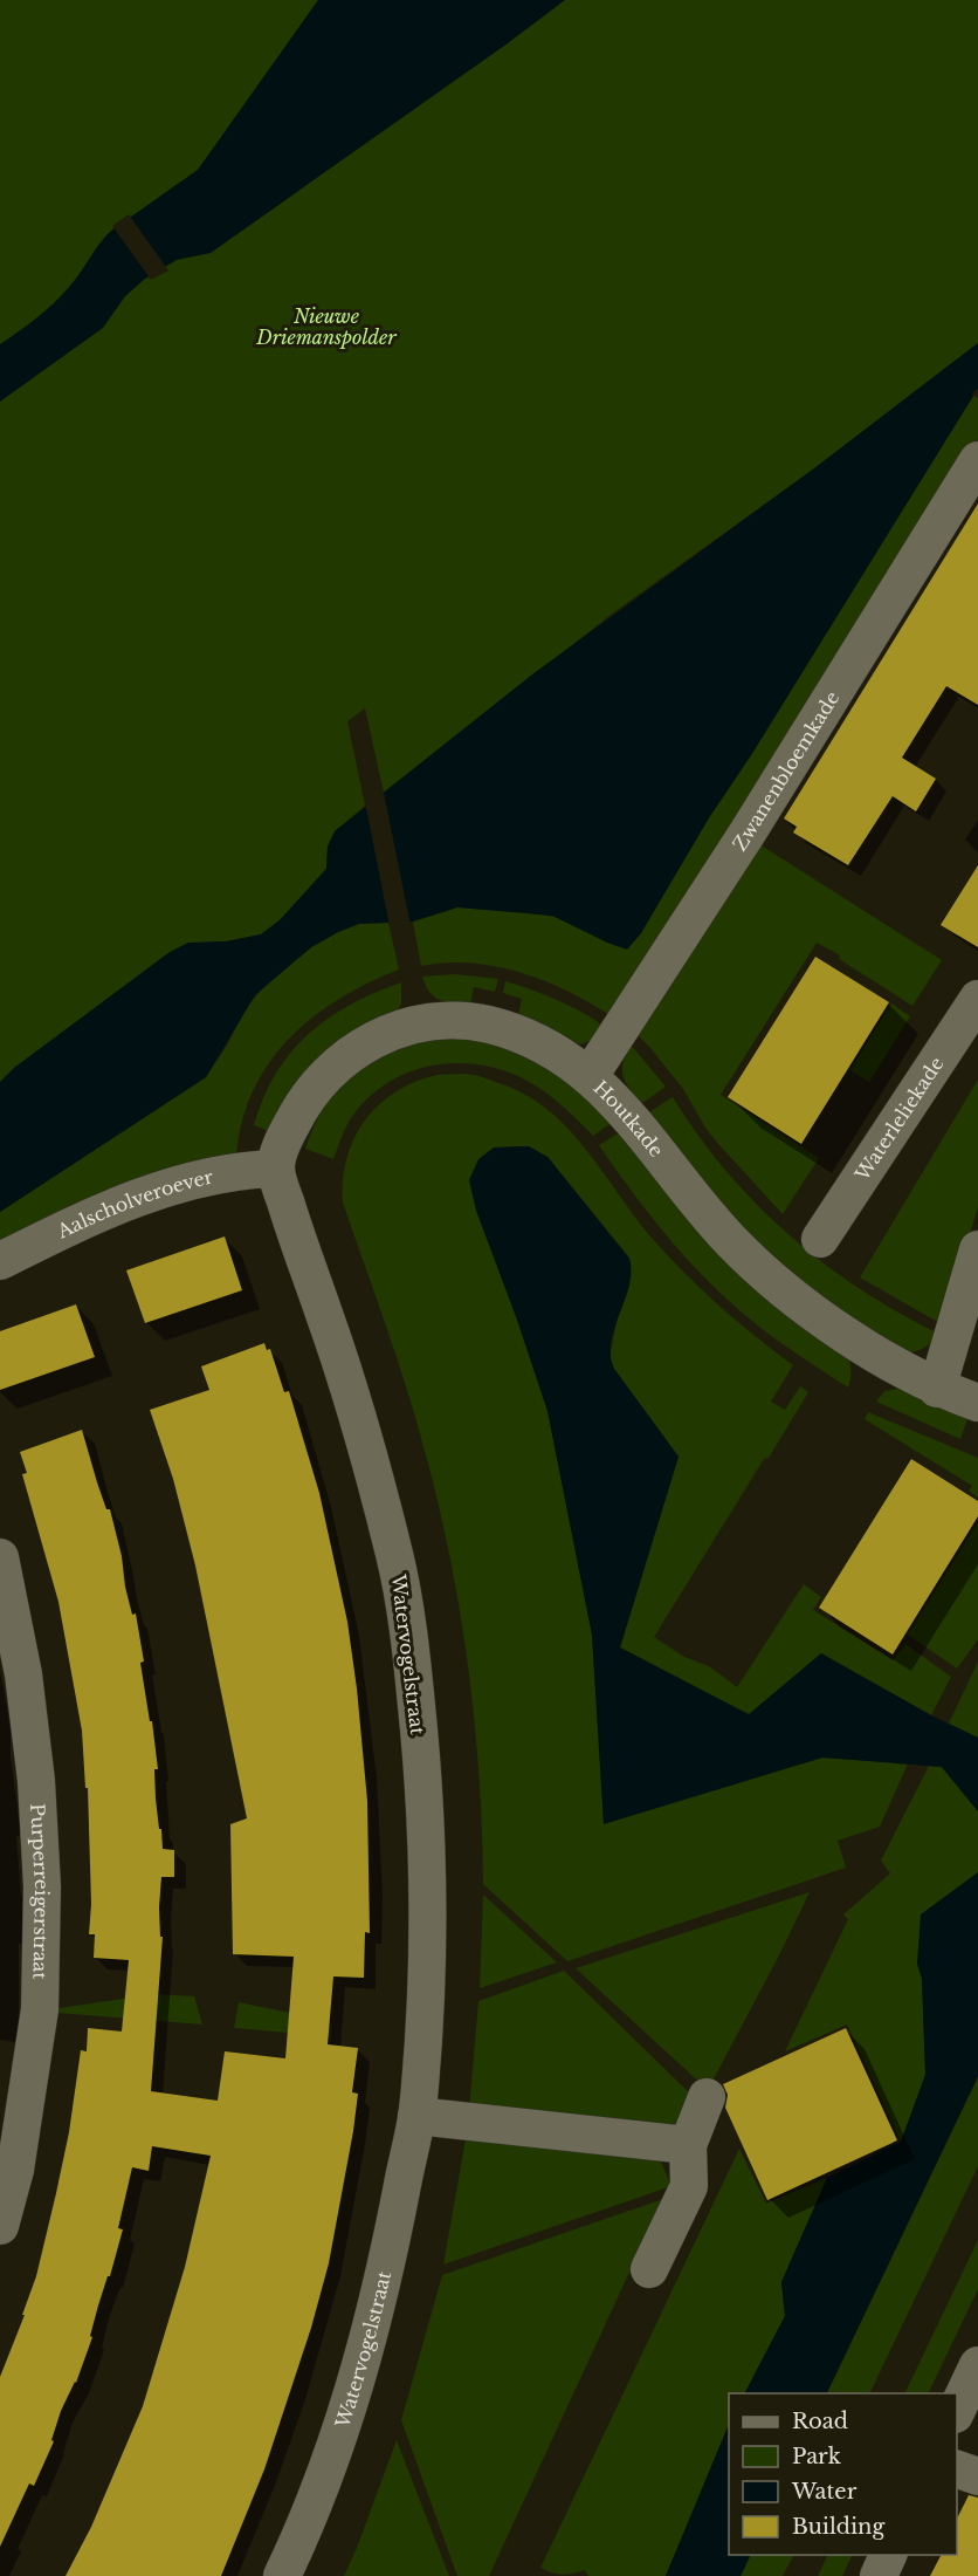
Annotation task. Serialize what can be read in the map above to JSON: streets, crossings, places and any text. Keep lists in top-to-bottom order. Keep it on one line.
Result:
{"streets":{"street":["Zwanenbloemkade","Houtkade","Waterleliekade","Aalscholveroever","Watervogelstraat","Purperreigerstraat"]},"crossings":[["Zwanenbloemkade","Houtkade"],["Houtkade","Aalscholveroever"],["Houtkade","Watervogelstraat"],["Aalscholveroever","Watervogelstraat"]],"parks":["Nieuwe Driemanspolder"],"legend":["Road","Park","Water","Building"]}
